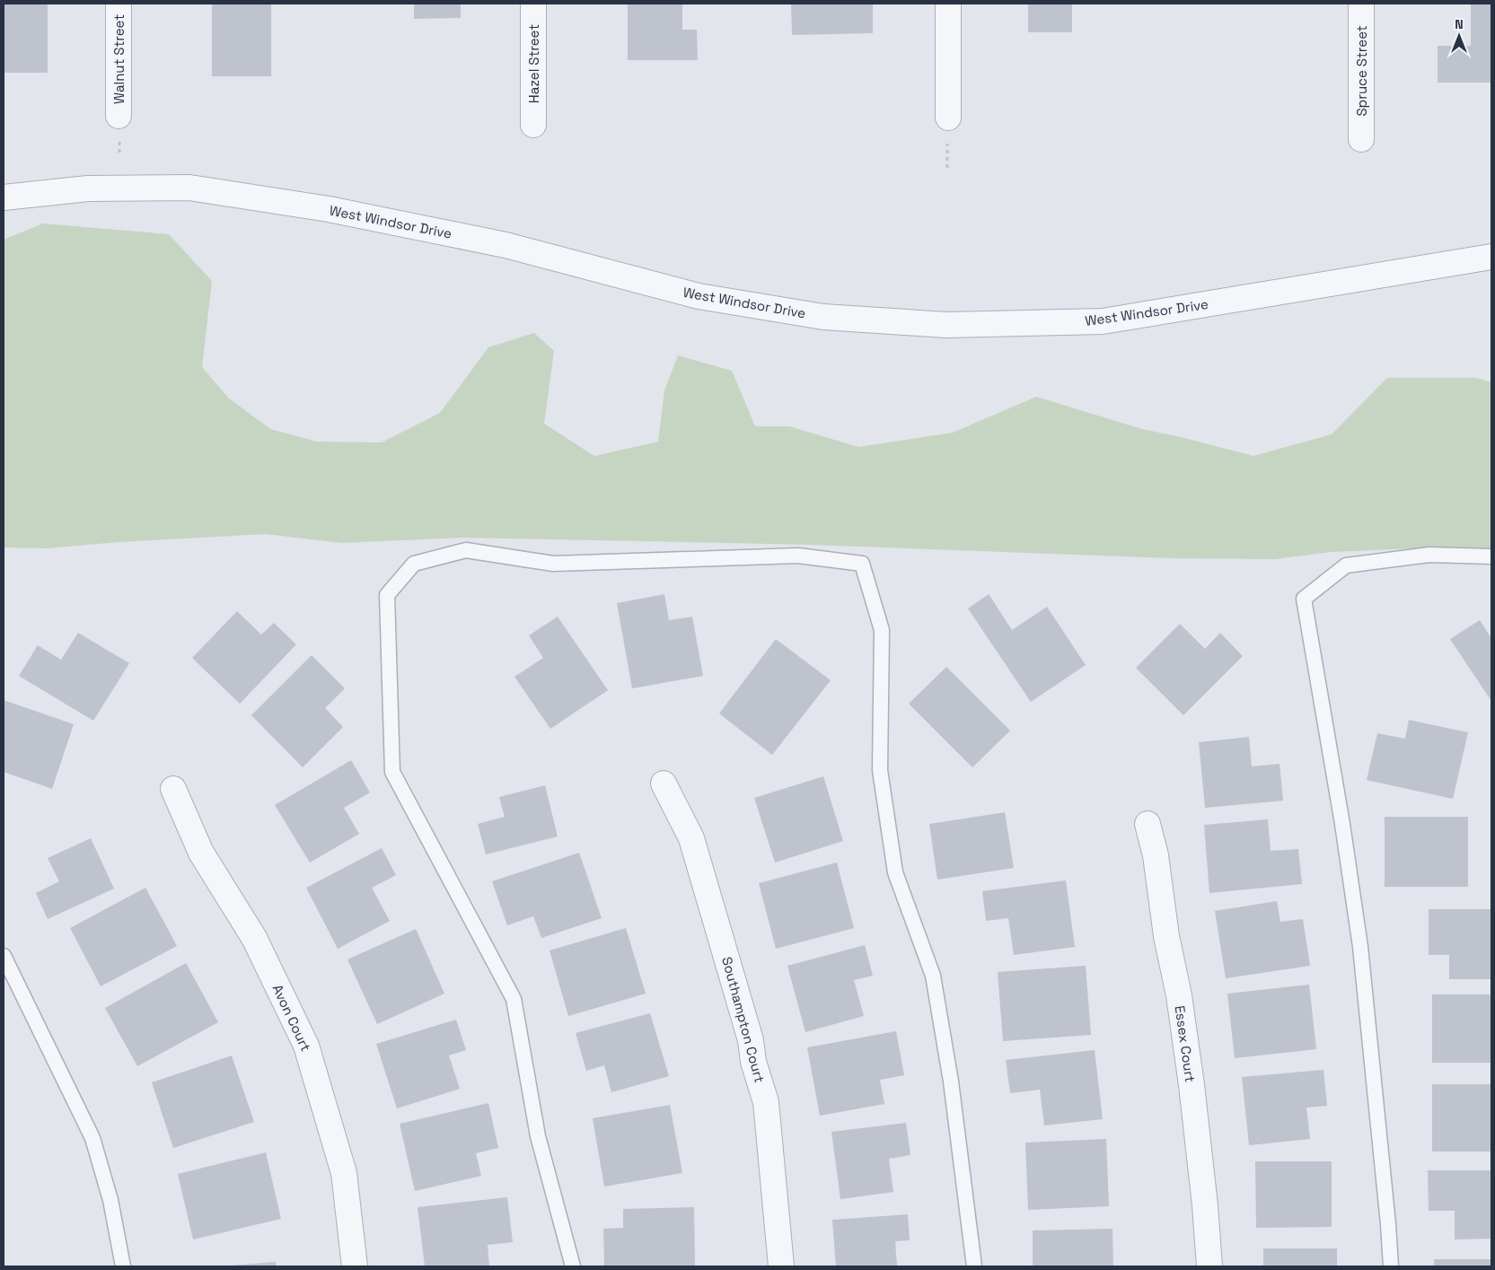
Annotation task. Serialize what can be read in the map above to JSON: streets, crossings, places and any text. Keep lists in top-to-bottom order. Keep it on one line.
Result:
{"streets":{"street":["Walnut Street","Hazel Street","Spruce Street","West Windsor Drive","Avon Court","Southampton Court","Essex Court"]},"north":"top"}
